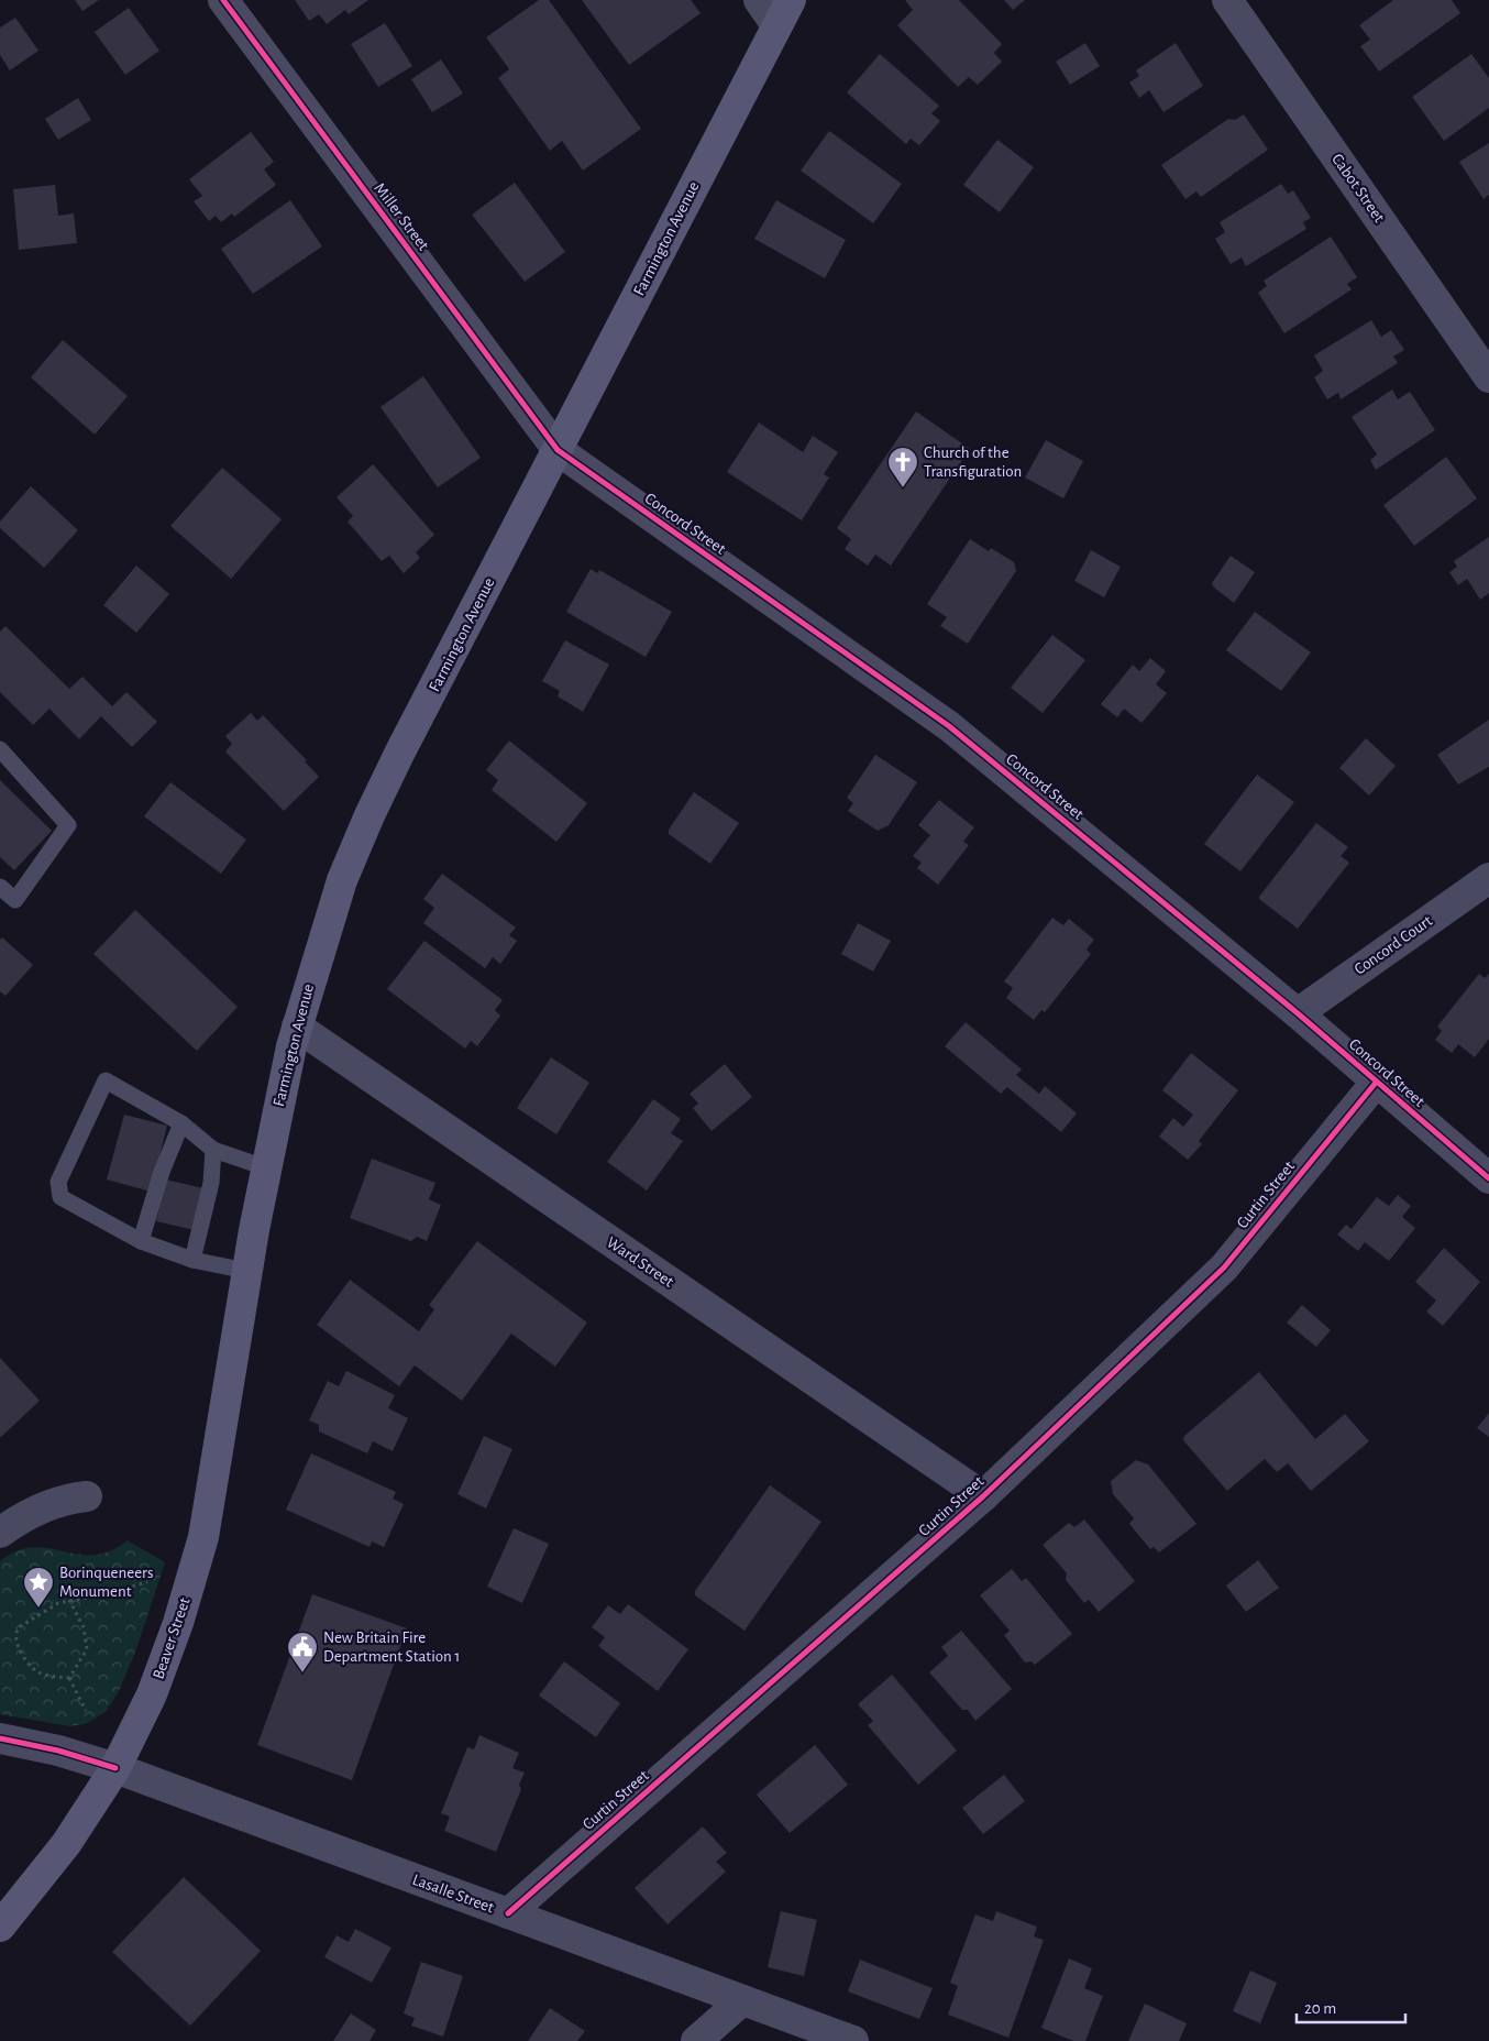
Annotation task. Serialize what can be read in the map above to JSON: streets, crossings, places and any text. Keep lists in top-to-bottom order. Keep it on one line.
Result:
{"streets":{"main road":["Farmington Avenue","Beaver Street"],"street":["Cabot Street","Miller Street","Concord Street","Concord Court","Curtin Street","Ward Street","Lasalle Street"]},"crossings":[["Miller Street","Farmington Avenue"],["Miller Street","Concord Street"],["Farmington Avenue","Concord Street"],["Farmington Avenue","Ward Street"],["Farmington Avenue","Beaver Street"],["Concord Street","Concord Court"],["Concord Street","Curtin Street"],["Curtin Street","Ward Street"],["Curtin Street","Lasalle Street"],["Beaver Street","Lasalle Street"]],"places":{"church":["Church of the Transfiguration"],"place":["Borinqueneers Monument"],"public building":["New Britain Fire Department Station 1"]},"scale_bar":"20 m"}
